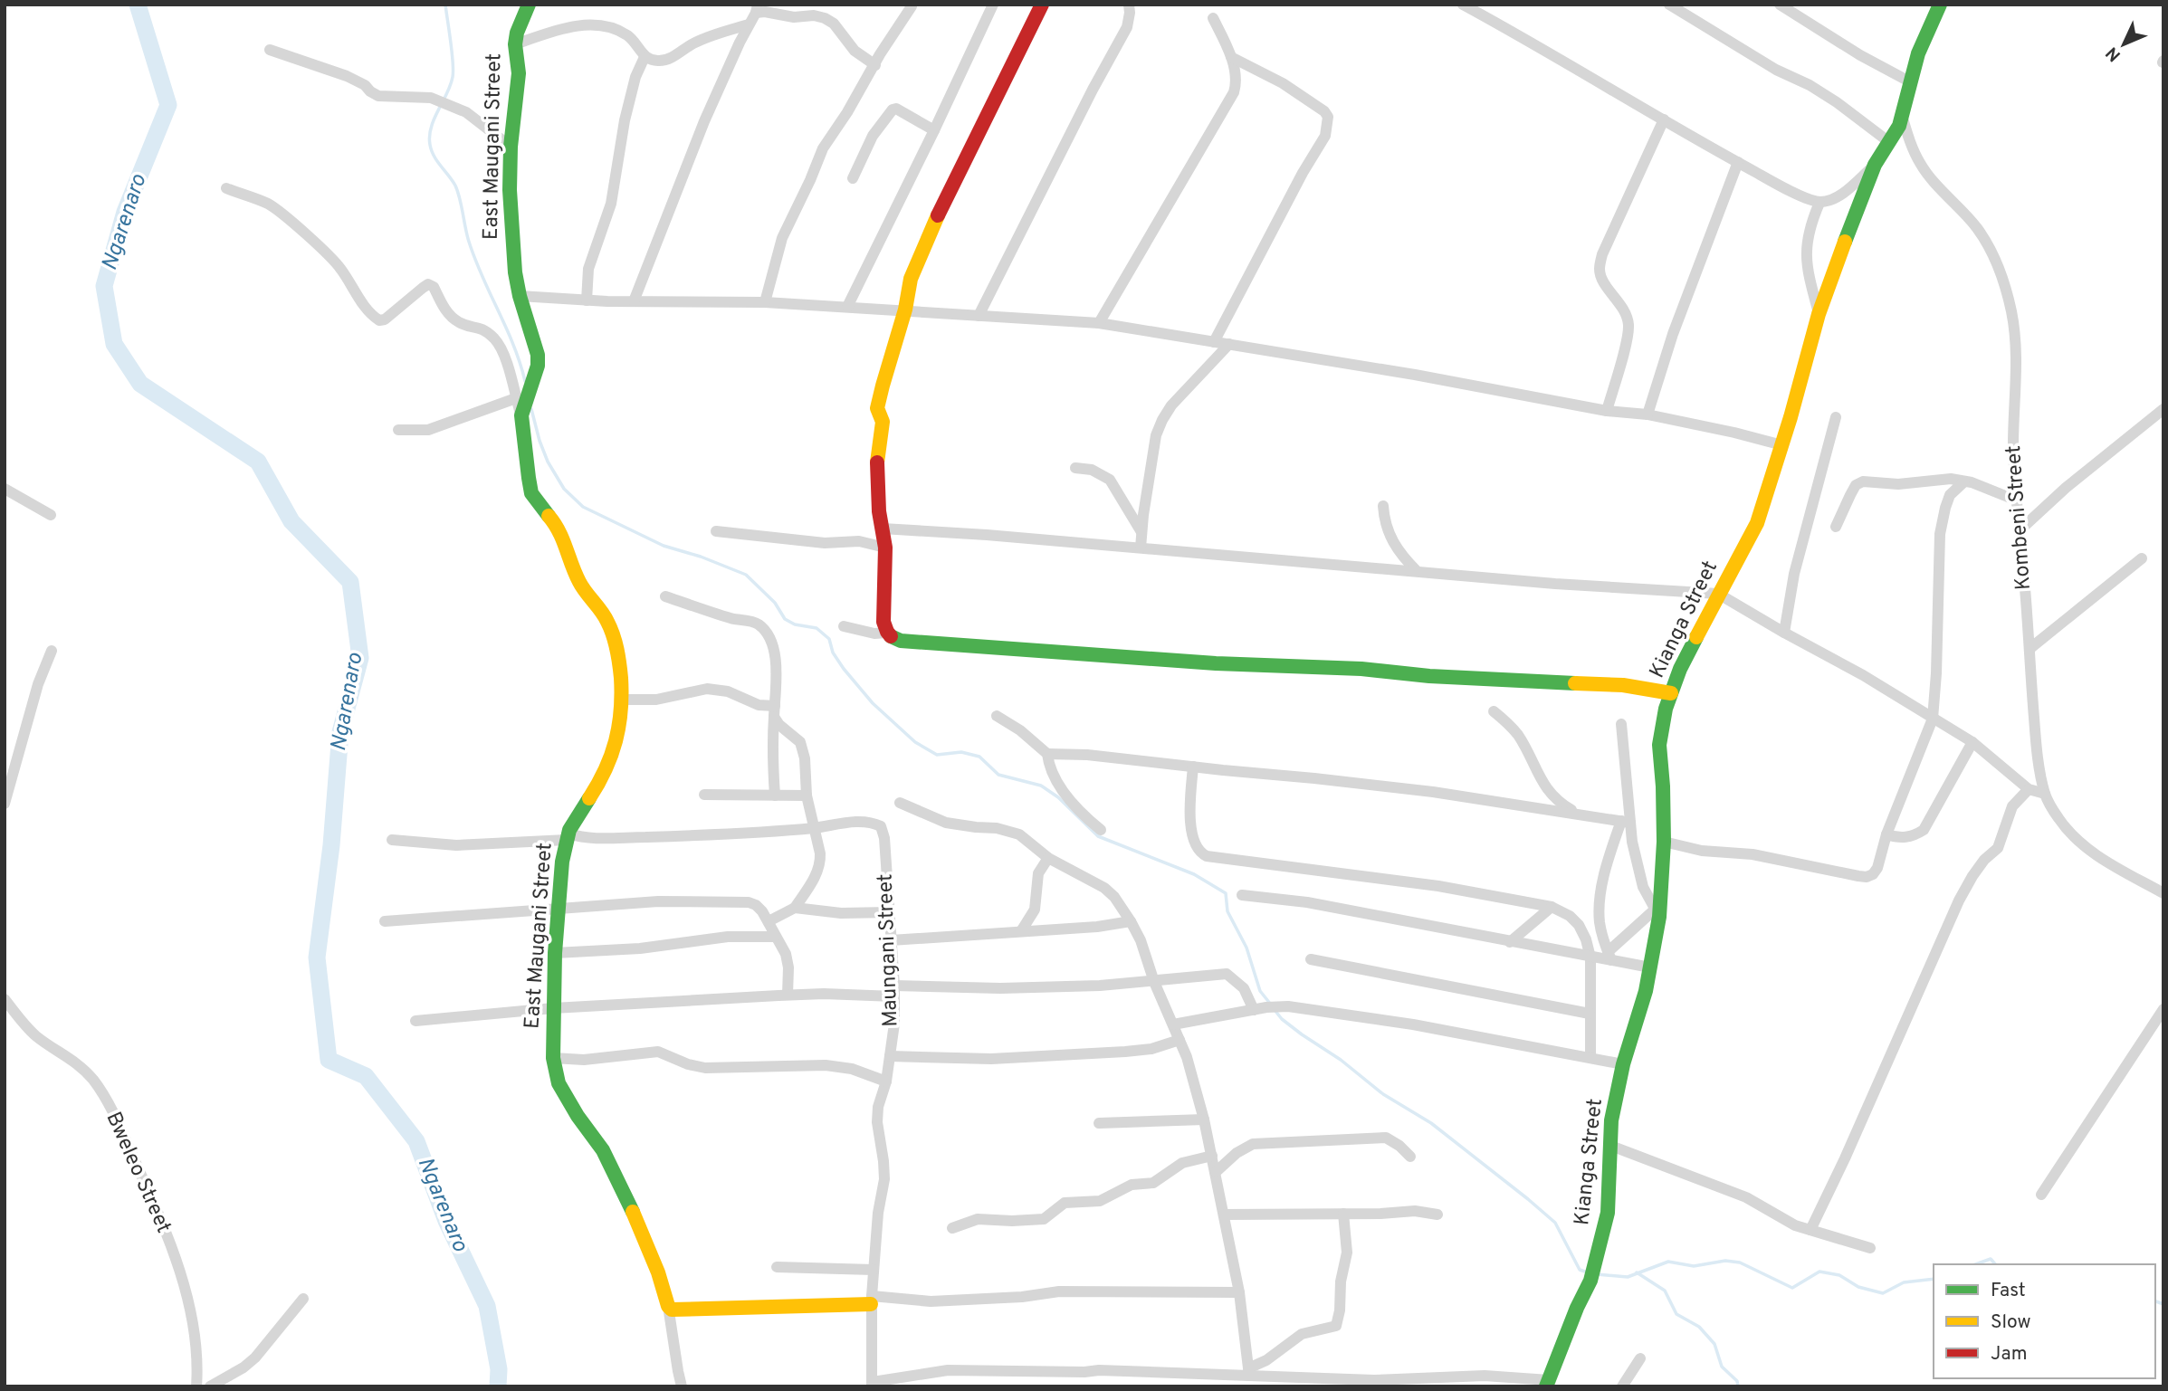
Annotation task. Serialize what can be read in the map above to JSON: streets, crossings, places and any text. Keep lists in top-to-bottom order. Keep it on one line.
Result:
{"streets":{"street":["East Maugani Street","Kombeni Street","Kianga Street","Maungani Street","Bweleo Street"]},"crossings":[["East Maugani Street","Maungani Street"],["Kombeni Street","Kianga Street"]],"water":["Ngarenaro"],"legend":["Fast","Slow","Jam"],"north":"bottom left"}
